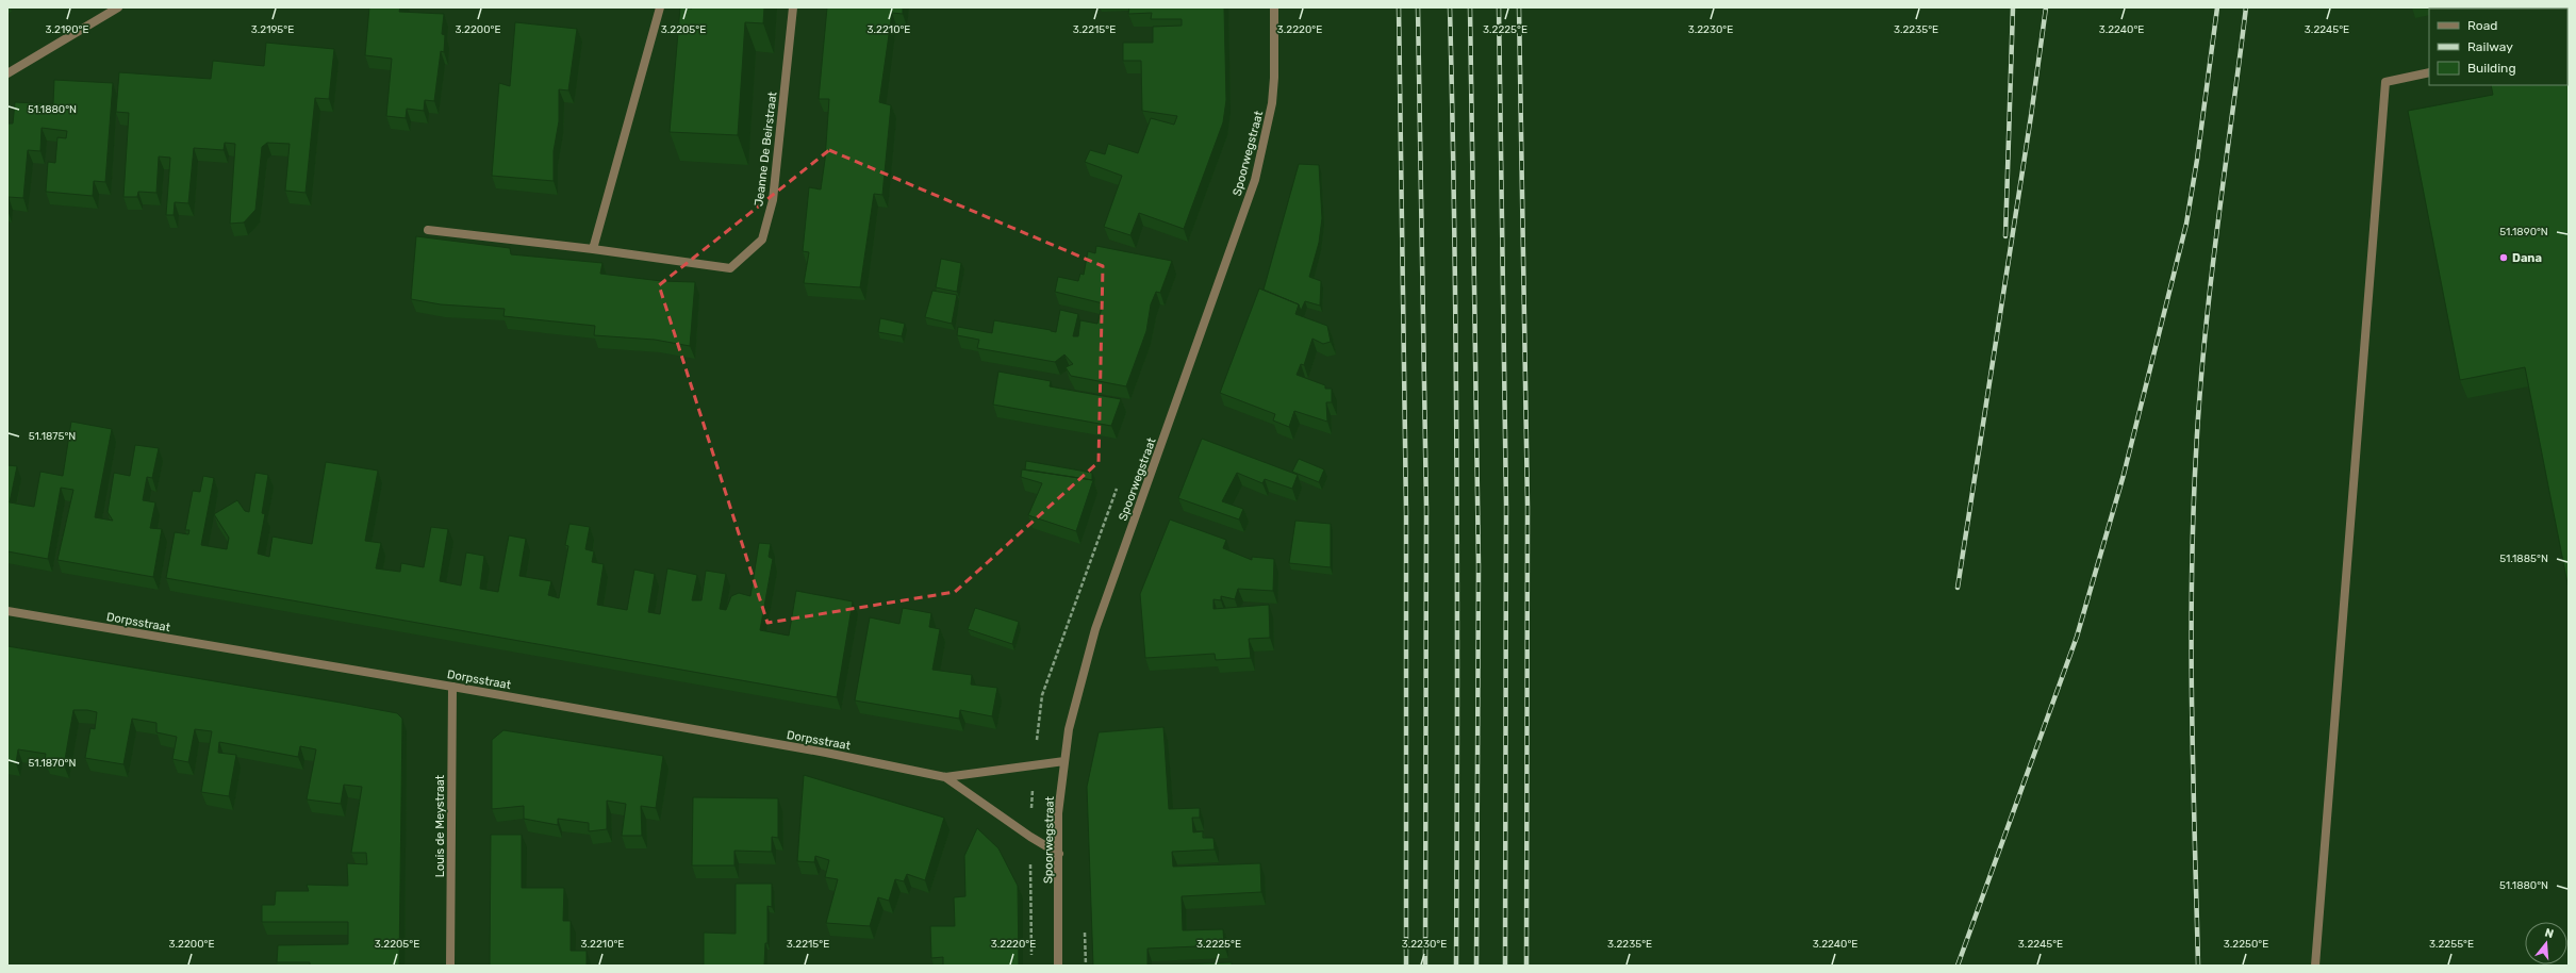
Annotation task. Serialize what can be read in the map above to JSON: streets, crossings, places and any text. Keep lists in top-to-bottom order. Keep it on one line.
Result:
{"streets":{"street":["Jeanne De Beirstraat","Spoorwegstraat","Dorpsstraat","Louis de Meystraat"]},"crossings":[["Spoorwegstraat","Dorpsstraat"],["Dorpsstraat","Louis de Meystraat"]],"places":["Dana"],"legend":["Road","Railway","Building"],"north":"top","coordinates":["3.2190°E","3.2195°E","3.2200°E","3.2205°E","3.2210°E","3.2215°E","3.2220°E","3.2225°E","3.2230°E","3.2235°E","3.2240°E","3.2245°E","51.1880°N","51.1890°N","51.1875°N","51.1885°N","51.1870°N","3.2250°E","3.2255°E"]}
